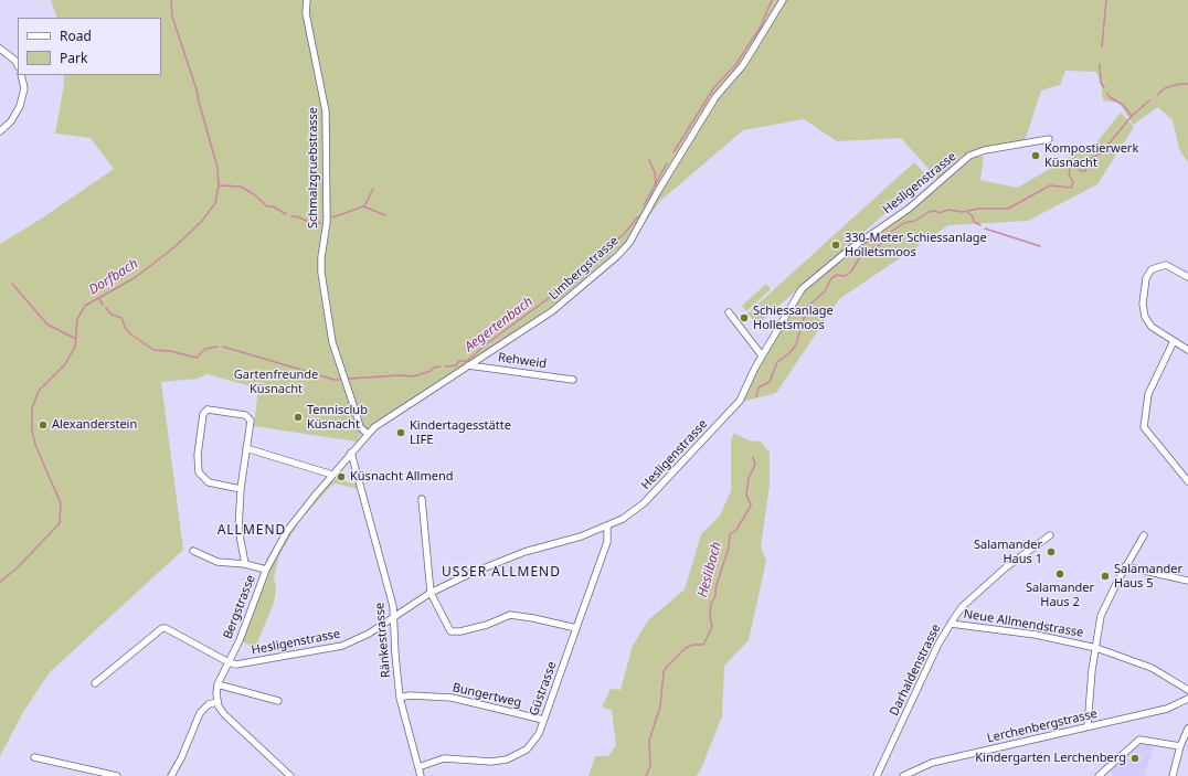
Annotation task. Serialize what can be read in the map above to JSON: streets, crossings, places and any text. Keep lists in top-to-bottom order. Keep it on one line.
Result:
{"streets":{"street":["Schmalzgruebstrasse","Hesligenstrasse","Limbergstrasse","Rehweid","Bergstrasse","Neue Allmendstrasse","Ränkestrasse","Darhaldenstrasse","Güstrasse","Bungertweg","Lerchenbergstrasse"]},"crossings":[["Schmalzgruebstrasse","Limbergstrasse"],["Hesligenstrasse","Bergstrasse"],["Hesligenstrasse","Ränkestrasse"],["Hesligenstrasse","Güstrasse"],["Limbergstrasse","Rehweid"],["Limbergstrasse","Bergstrasse"],["Bergstrasse","Ränkestrasse"],["Neue Allmendstrasse","Darhaldenstrasse"],["Ränkestrasse","Güstrasse"],["Ränkestrasse","Bungertweg"],["Güstrasse","Bungertweg"]],"districts":["ALLMEND","USSER ALLMEND"],"water":["Dorfbach","Aegertenbach","Heslibach"],"parks":["Gartenfreunde Küsnacht"],"places":["Kompostierwerk Küsnacht","330-Meter Schiessanlage Holletsmoos","Schiessanlage Holletsmoos","Tennisclub Küsnacht","Alexanderstein","Kindertagesstätte LIFE","Küsnacht Allmend","Salamander Haus 1","Salamander Haus 2","Salamander Haus 5","Kindergarten Lerchenberg"],"legend":["Road","Park"]}
